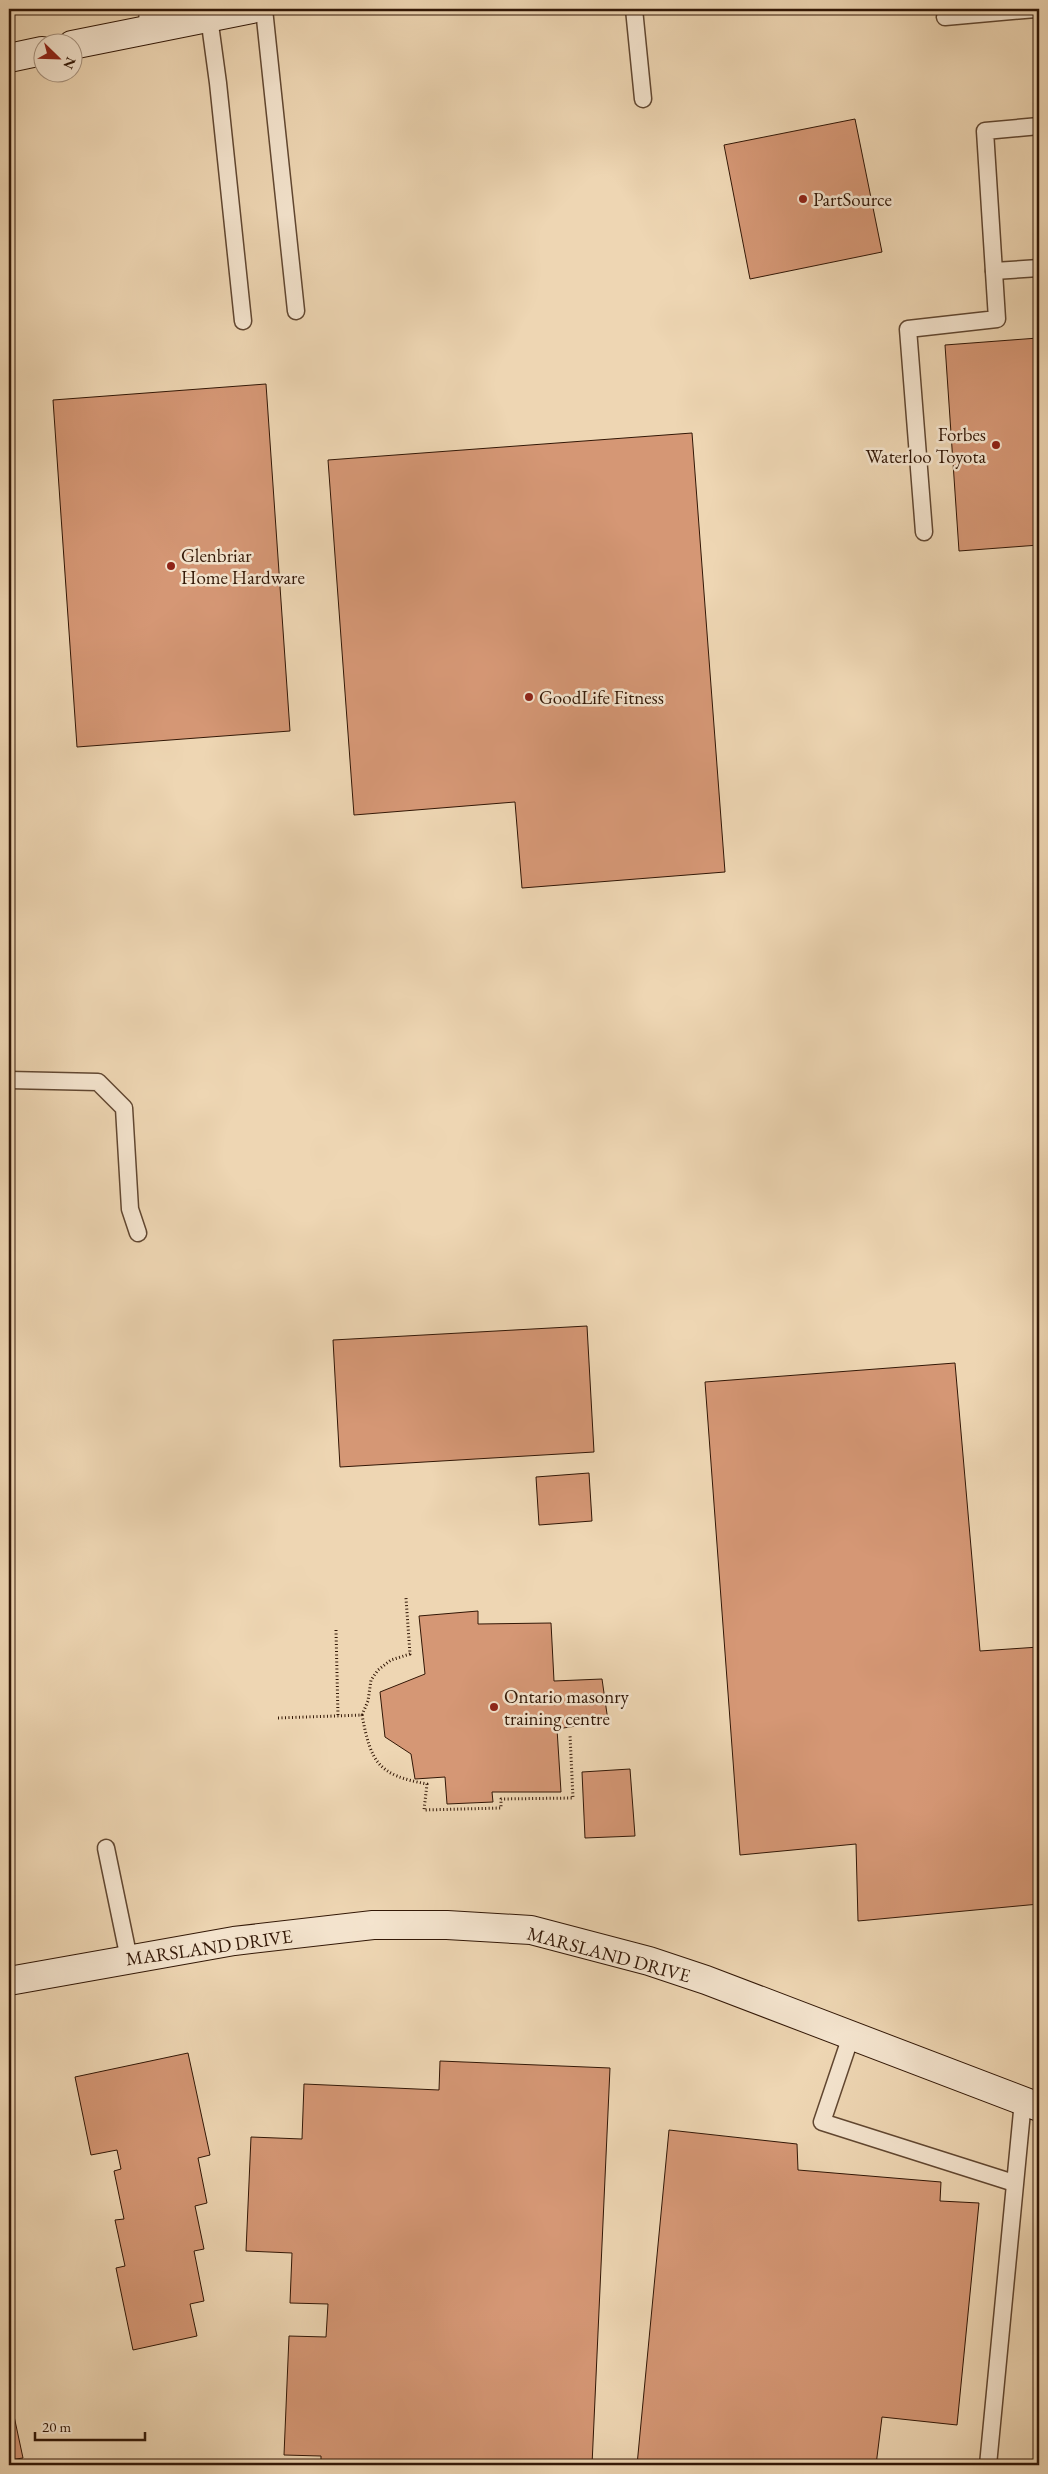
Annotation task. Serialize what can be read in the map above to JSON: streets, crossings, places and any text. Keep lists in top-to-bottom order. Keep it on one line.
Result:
{"streets":{"street":["MARSLAND DRIVE"]},"places":["PartSource","Forbes Waterloo Toyota","Glenbriar Home Hardware","GoodLife Fitness","Ontario masonry training centre"],"scale_bar":"20 m","north":"bottom right"}
